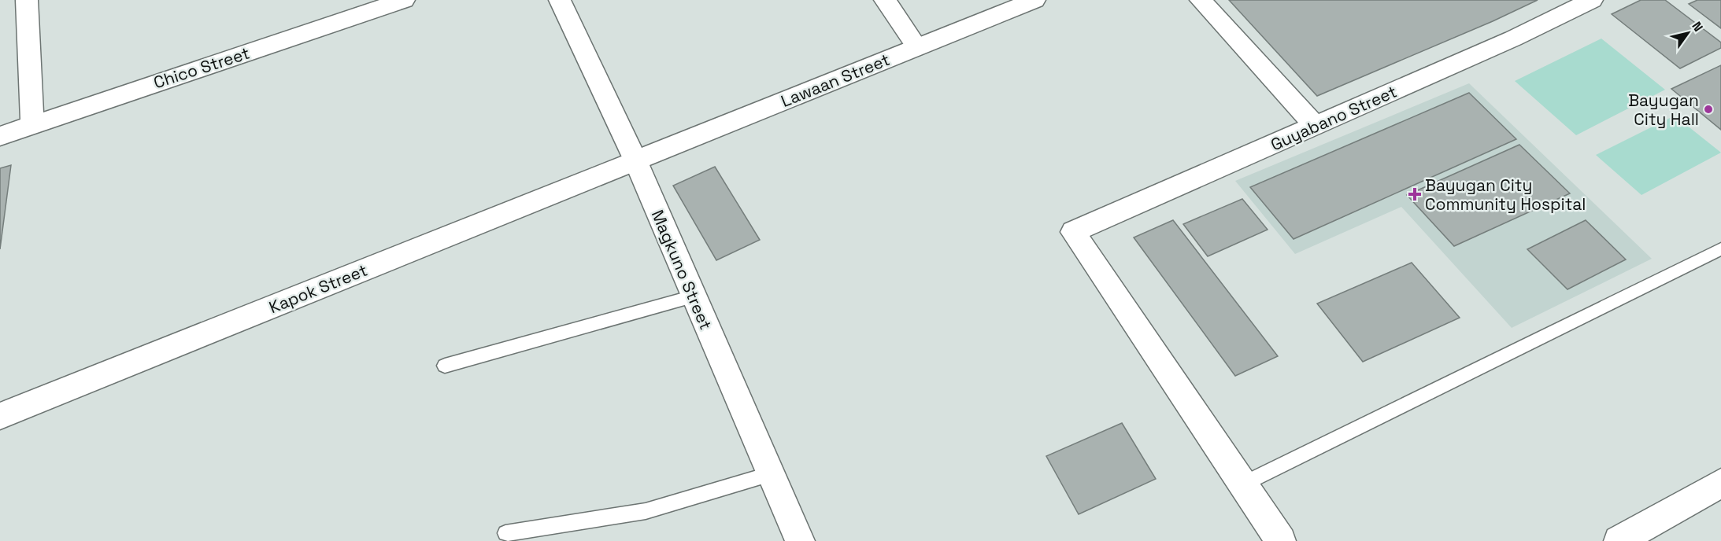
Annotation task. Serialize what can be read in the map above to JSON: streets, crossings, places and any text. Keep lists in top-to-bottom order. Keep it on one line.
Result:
{"streets":{"street":["Chico Street","Lawaan Street","Guyabano Street","Magkuno Street","Kapok Street"]},"crossings":[["Lawaan Street","Magkuno Street"],["Lawaan Street","Kapok Street"],["Magkuno Street","Kapok Street"]],"places":{"other":["Bayugan City Hall"],"health":["Bayugan City Community Hospital"]},"north":"top right"}
